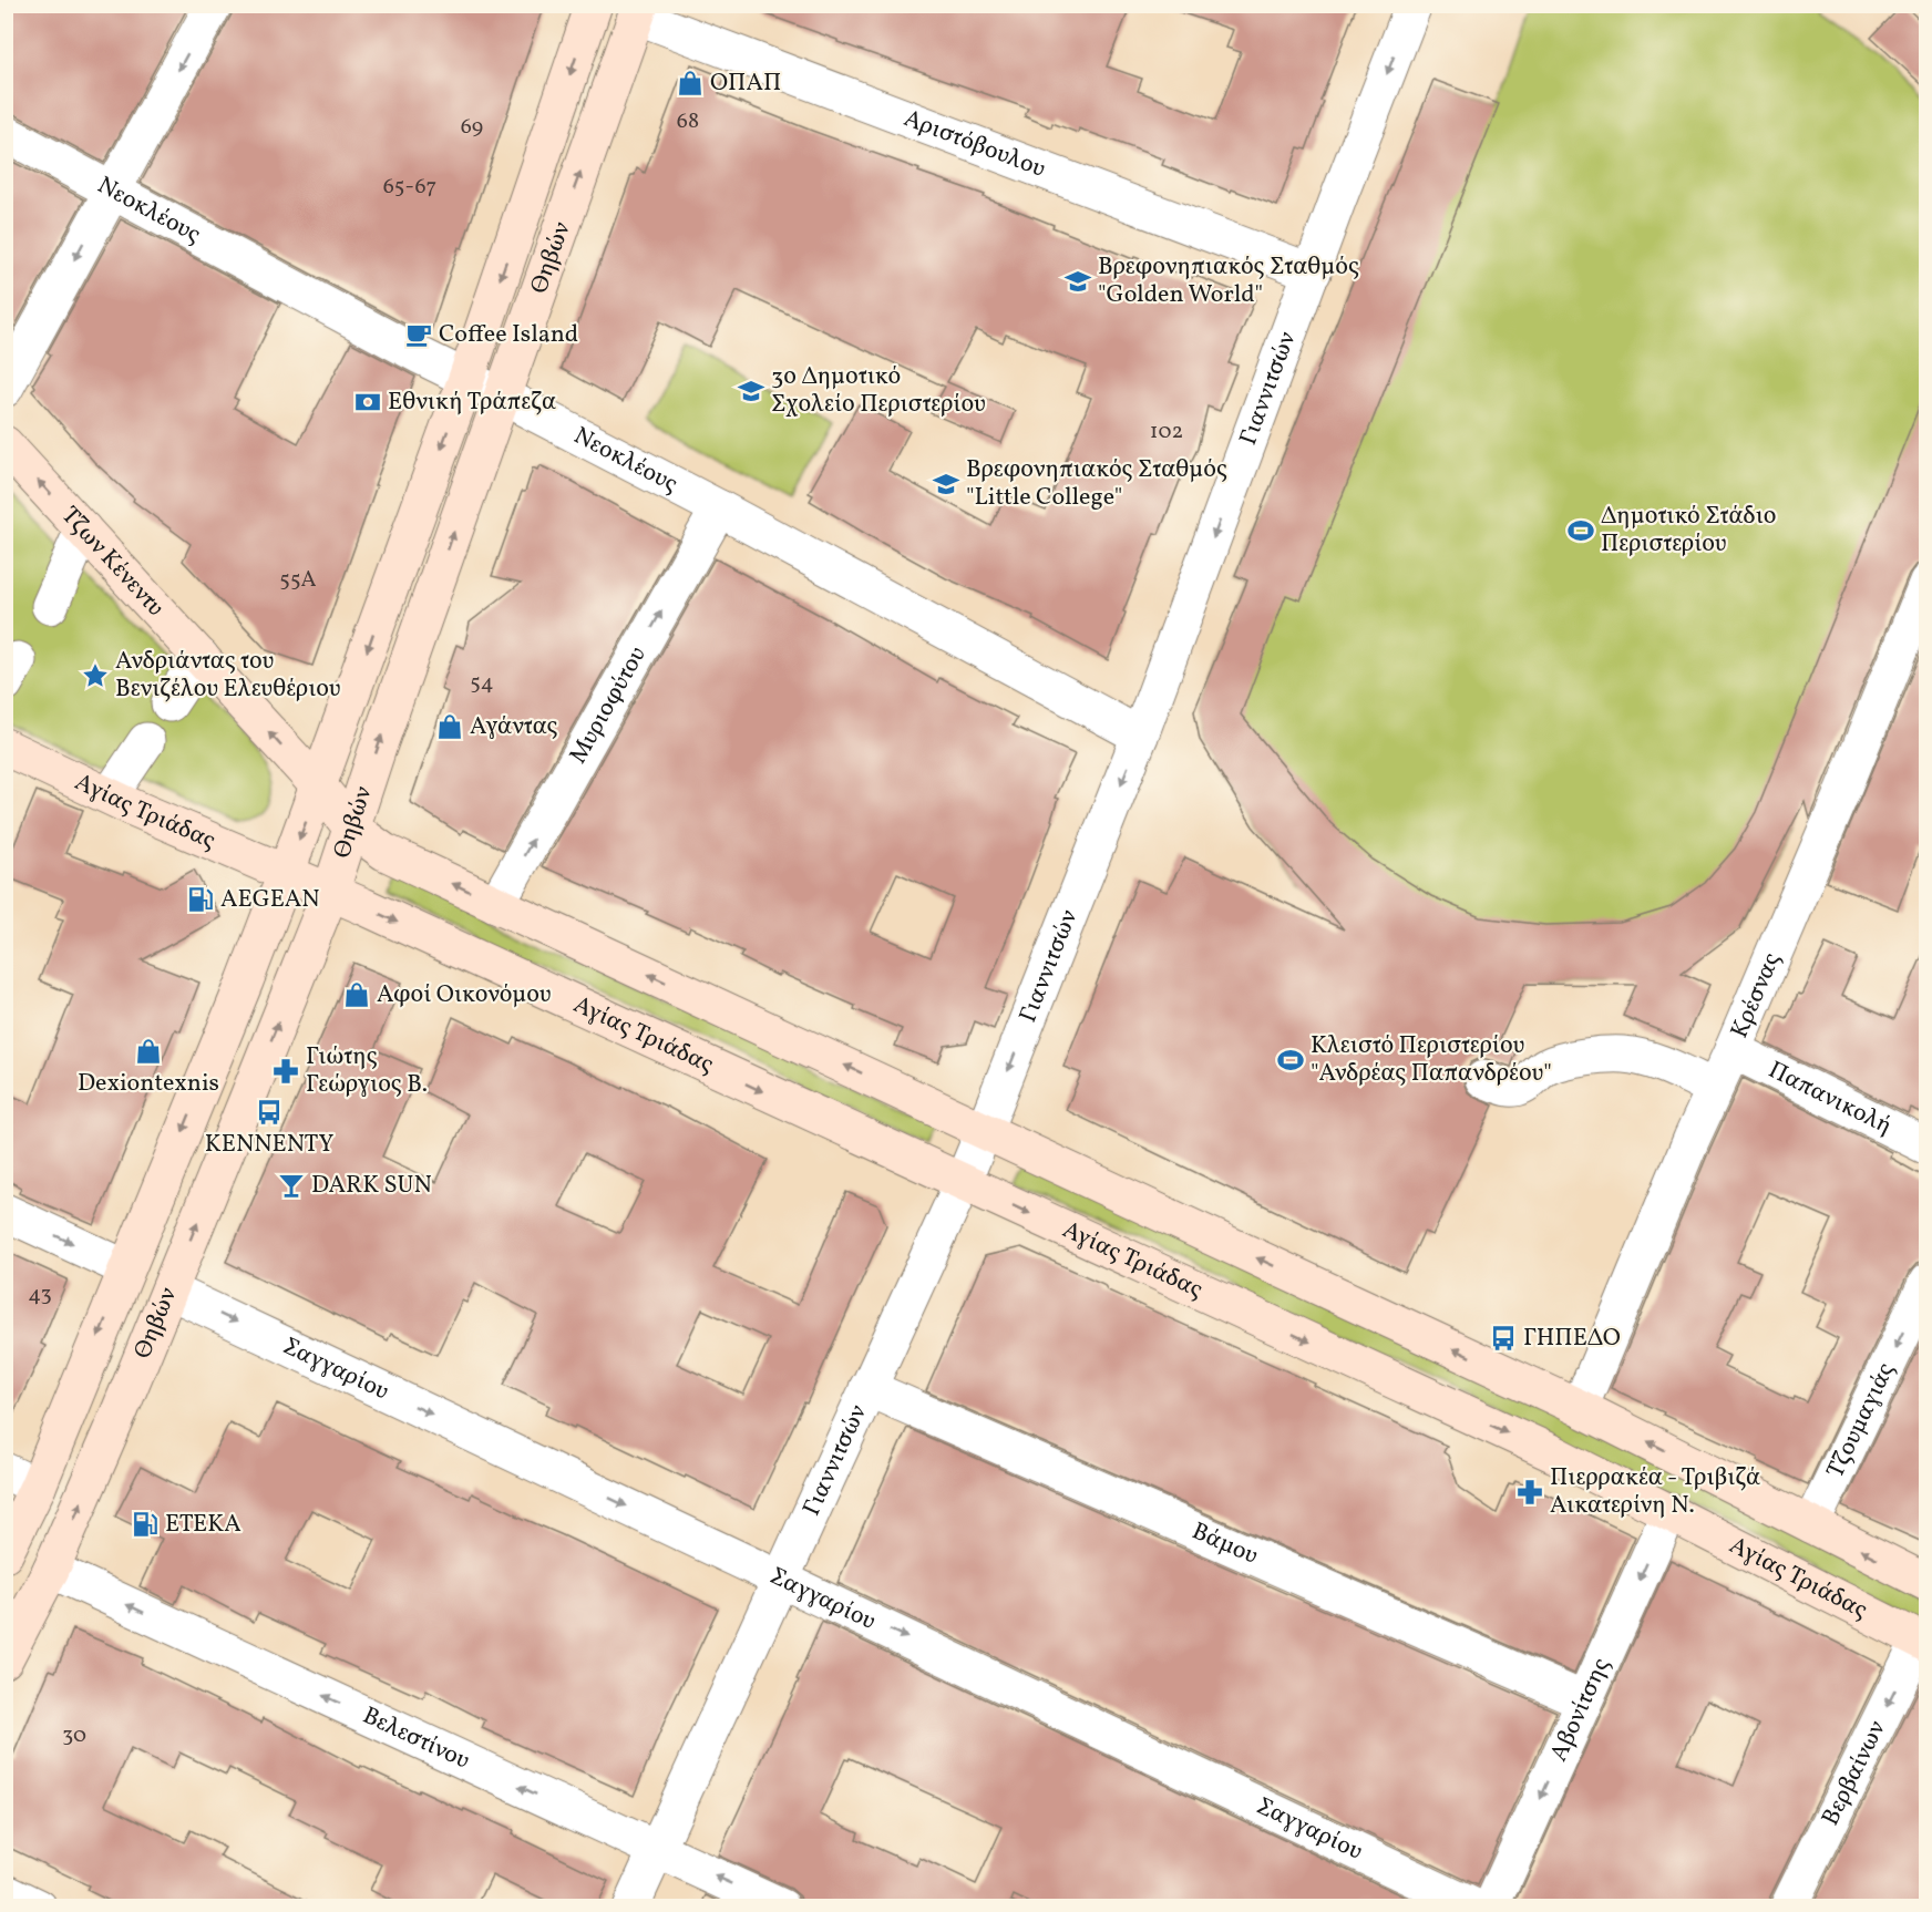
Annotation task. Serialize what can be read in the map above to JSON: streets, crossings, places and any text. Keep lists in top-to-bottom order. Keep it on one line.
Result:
{"streets":{"street":["Αριστόβουλου","Νεοκλέους","Θηβών","Γιαννιτσών","Τζων Κένεντυ","Μυριοφύτου","Αγίας Τριάδας","Κρέσνας","Παπανικολή","Σαγγαρίου","Τζουμαγιάς","Βάμου","Αβονίτσης","Βελεστίνου","Βερβαίνων"]},"crossings":[["Αριστόβουλου","Θηβών"],["Αριστόβουλου","Γιαννιτσών"],["Νεοκλέους","Θηβών"],["Νεοκλέους","Γιαννιτσών"],["Νεοκλέους","Μυριοφύτου"],["Θηβών","Τζων Κένεντυ"],["Θηβών","Αγίας Τριάδας"],["Θηβών","Σαγγαρίου"],["Θηβών","Βελεστίνου"],["Γιαννιτσών","Αγίας Τριάδας"],["Γιαννιτσών","Σαγγαρίου"],["Γιαννιτσών","Βάμου"],["Γιαννιτσών","Βελεστίνου"],["Τζων Κένεντυ","Μυριοφύτου"],["Αγίας Τριάδας","Αβονίτσης"],["Αγίας Τριάδας","Βερβαίνων"],["Κρέσνας","Παπανικολή"],["Βάμου","Αβονίτσης"]],"one_way":["Γιαννιτσών","Τζων Κένεντυ","Μυριοφύτου","Σαγγαρίου","Τζουμαγιάς","Αβονίτσης","Βελεστίνου","Βερβαίνων"],"places":{"shop":["ΟΠΑΠ","Αγάντας","Αφοί Οικονόμου","Dexiontexnis"],"school or university":["Βρεφονηπιακός Σταθμός \"Golden World\"","3ο Δημοτικό Σχολείο Περιστερίου","Βρεφονηπιακός Σταθμός \"Little College\""],"cafe":["Coffee Island"],"bank":["Εθνική Τράπεζα"],"sports":["Δημοτικό Στάδιο Περιστερίου","Κλειστό Περιστερίου \"Ανδρέας Παπανδρέου\""],"place":["Ανδριάντας του Βενιζέλου Ελευθέριου"],"fuel station":["AEGEAN","ΕΤΕΚΑ"],"pharmacy":["Γιώτης Γεώργιος Β.","Πιερρακέα - Τριβιζά Αικατερίνη Ν."],"bus stop":["ΚΕΝΝΕΝΤΥ","ΓΗΠΕΔΟ"],"bar":["DARK SUN"]},"house_numbers":["68","69","65-67","102","55Α","54","43","30"]}
